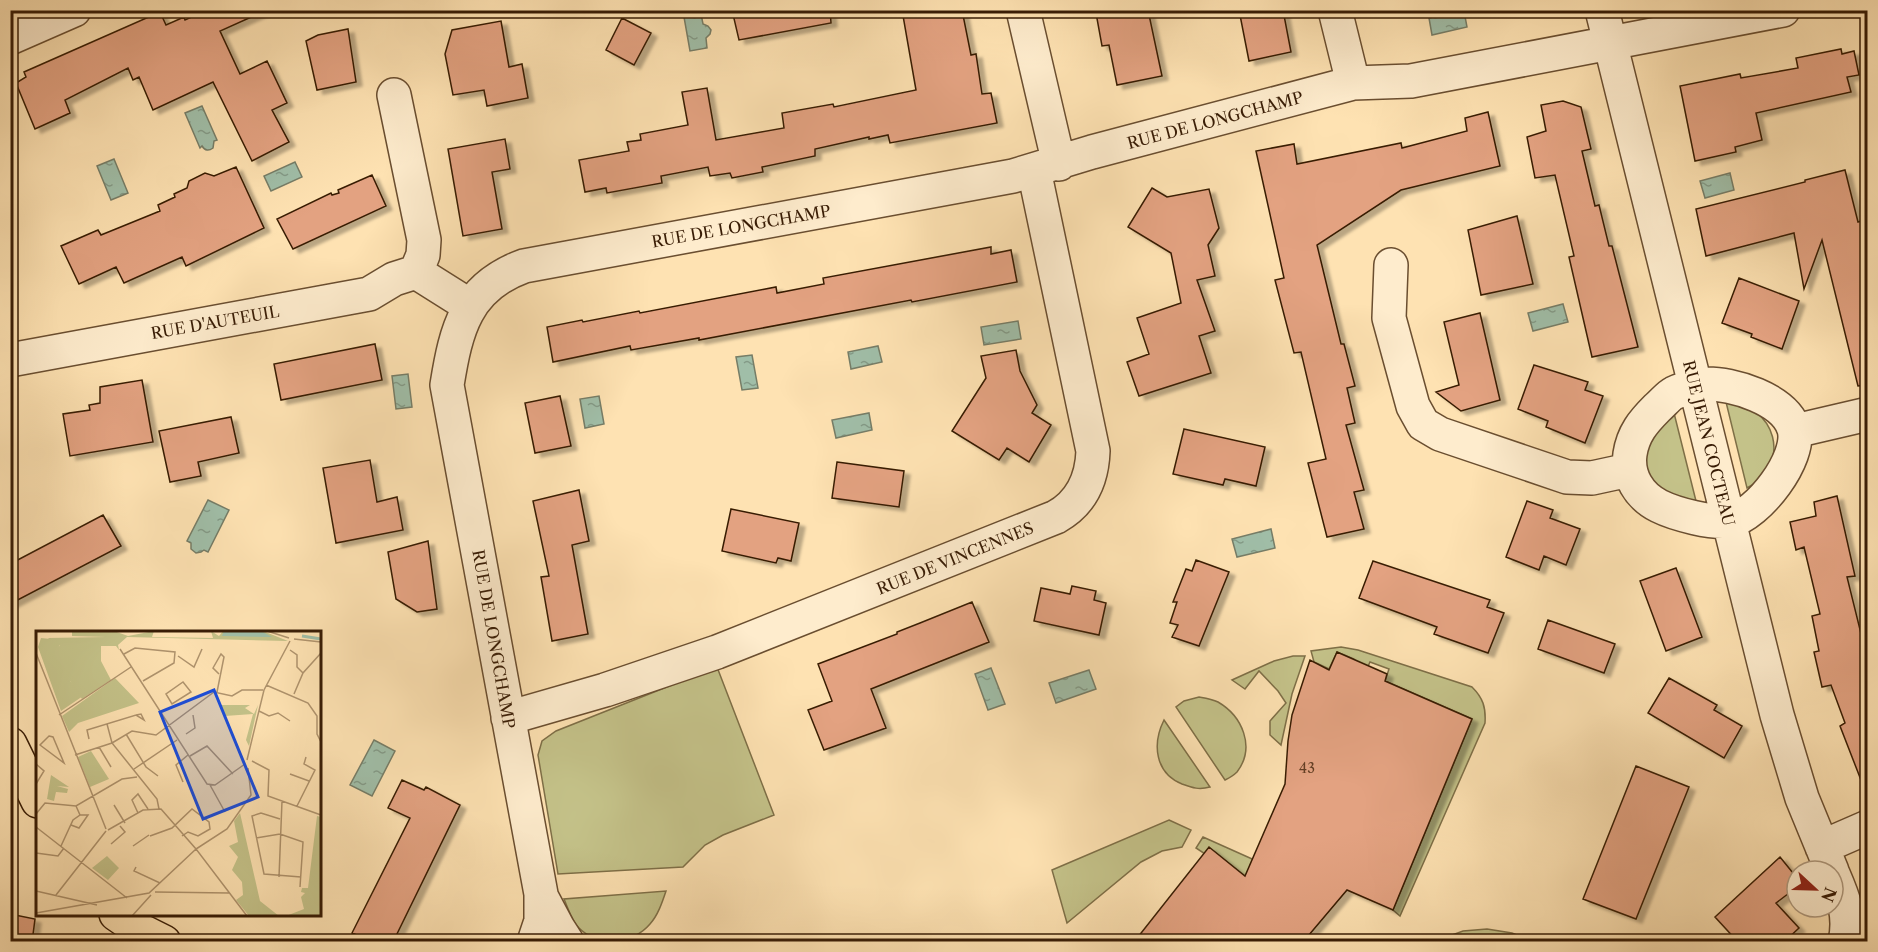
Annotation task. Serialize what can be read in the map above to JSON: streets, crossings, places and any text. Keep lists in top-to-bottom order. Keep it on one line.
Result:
{"streets":{"street":["RUE DE LONGCHAMP","RUE D'AUTEUIL","RUE JEAN COCTEAU","RUE DE VINCENNES"]},"crossings":[["RUE DE LONGCHAMP","RUE JEAN COCTEAU"],["RUE DE LONGCHAMP","RUE DE VINCENNES"]],"house_numbers":["43"],"north":"right"}
